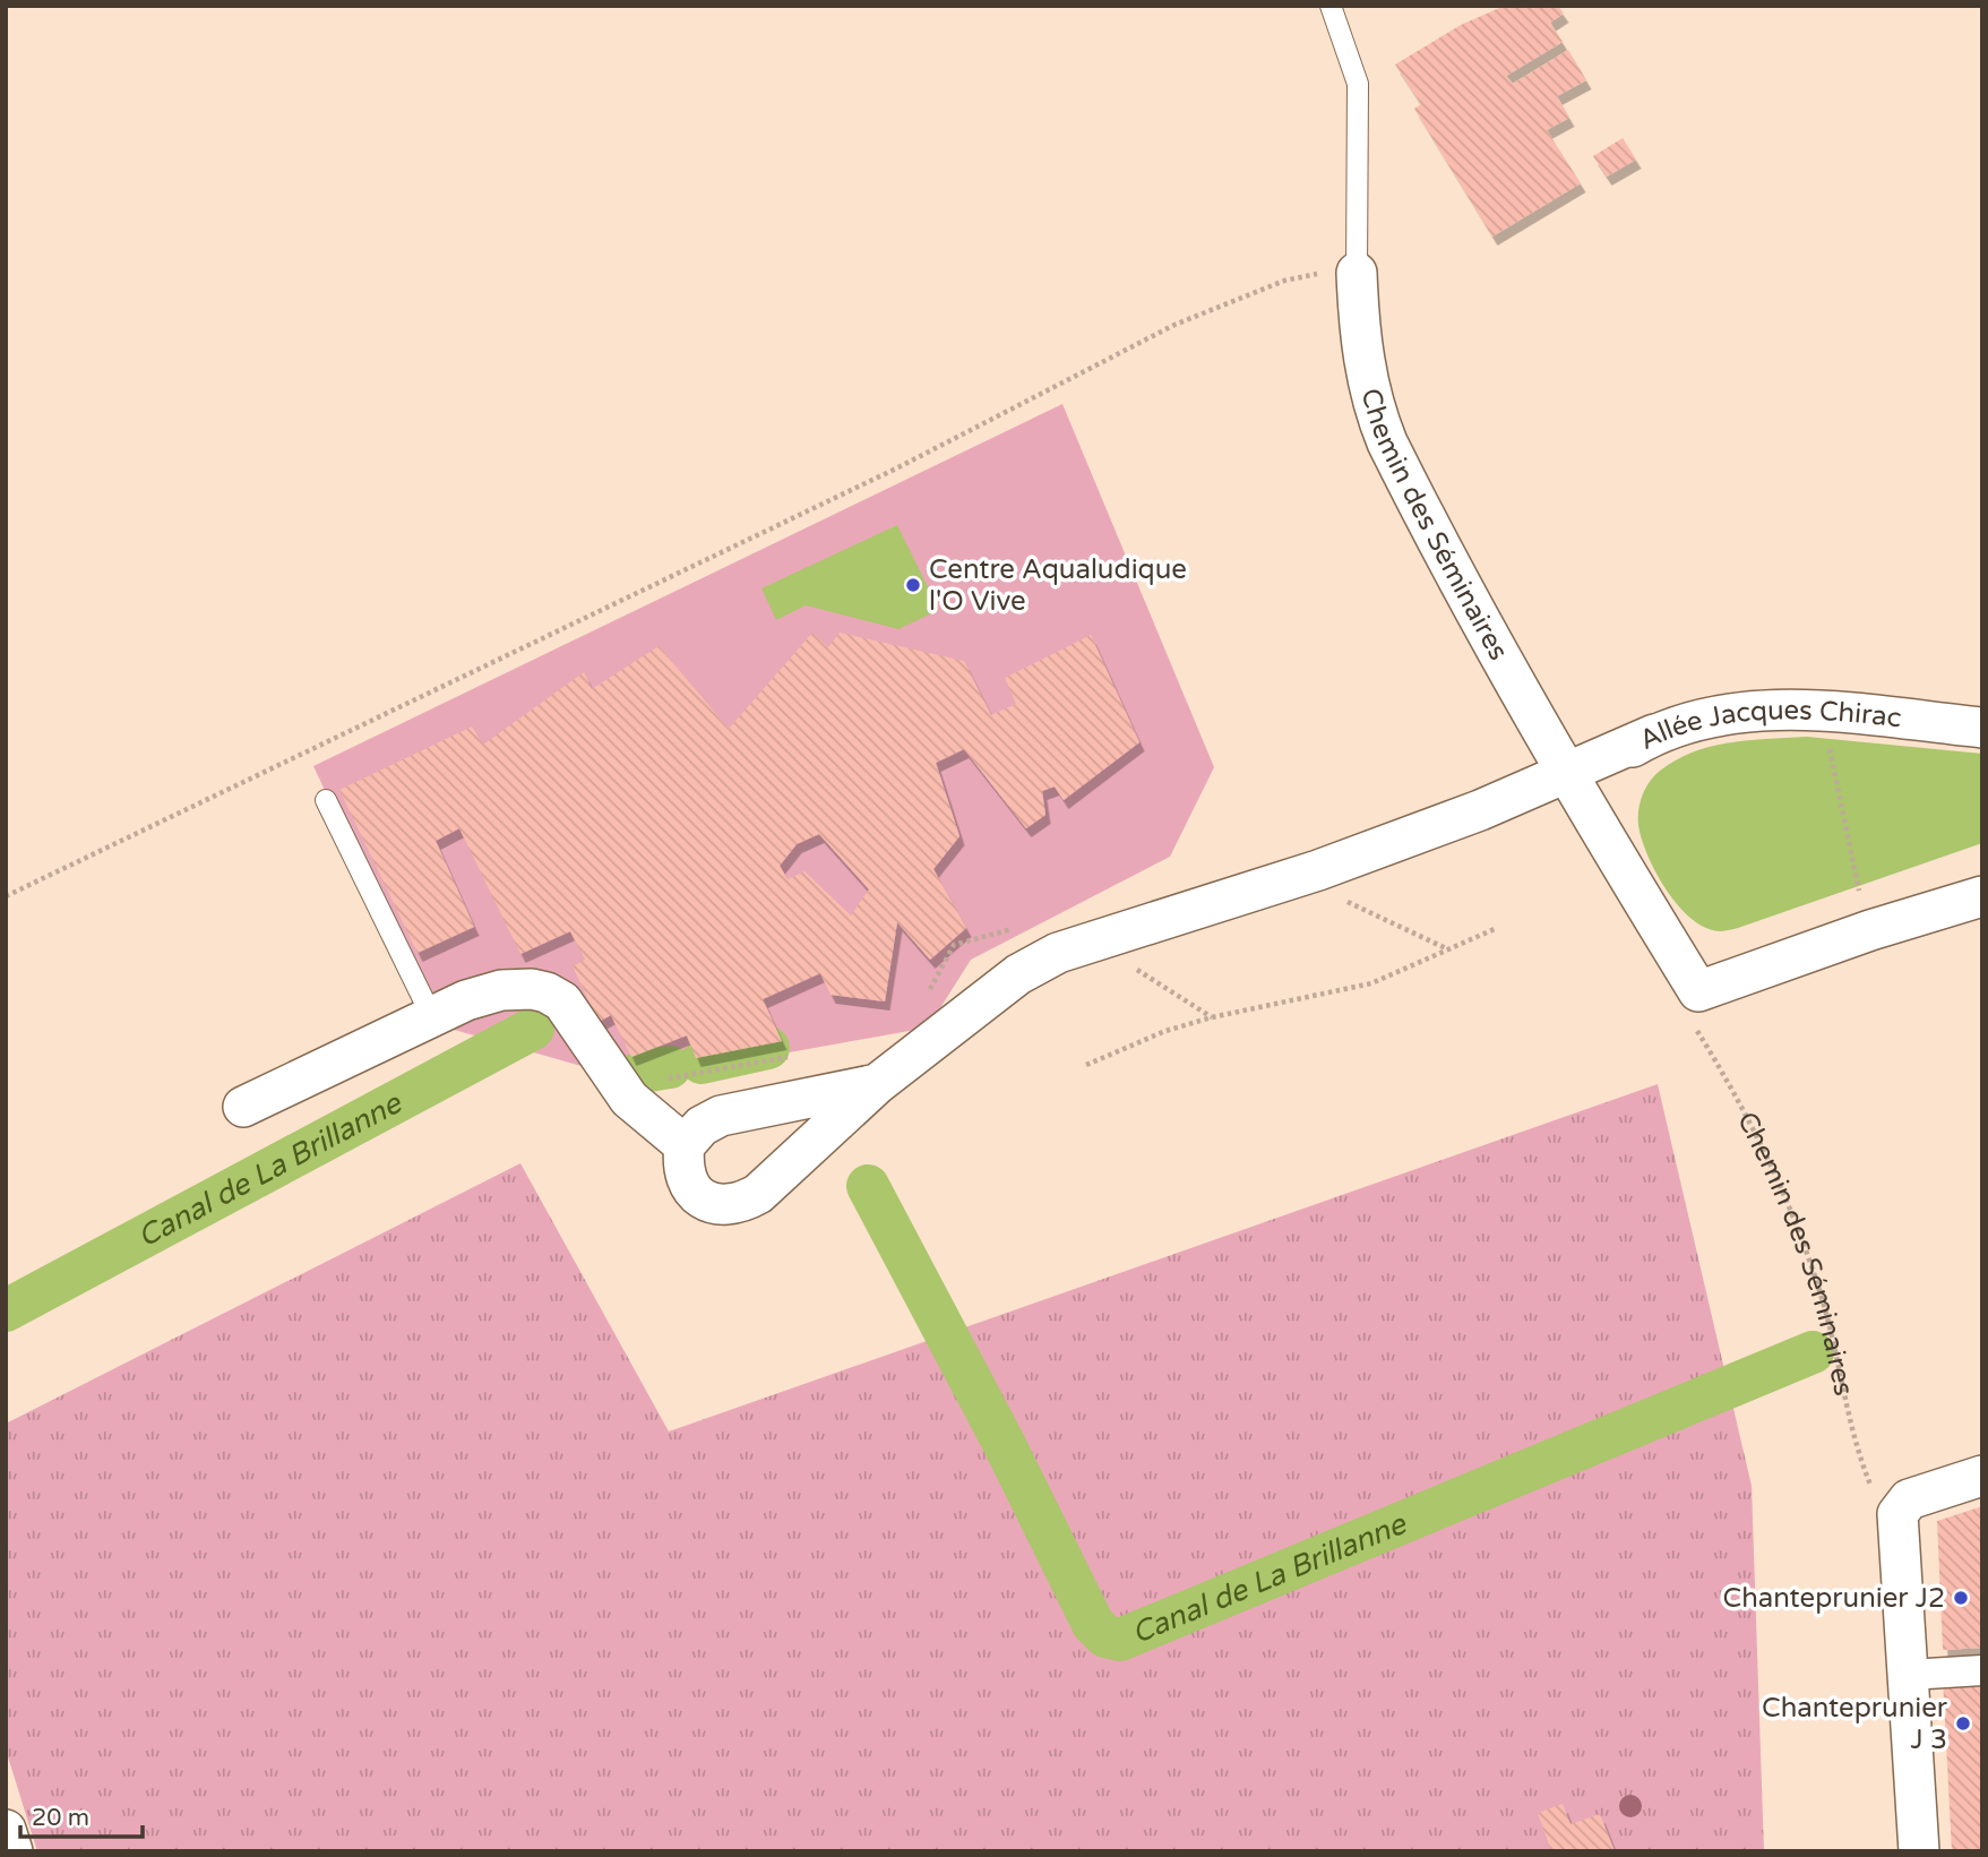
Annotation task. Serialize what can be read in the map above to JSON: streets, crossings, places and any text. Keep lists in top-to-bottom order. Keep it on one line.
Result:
{"streets":{"street":["Chemin des Séminaires","Allée Jacques Chirac"]},"crossings":[["Chemin des Séminaires","Allée Jacques Chirac"]],"water":["Canal de La Brillanne"],"places":["Centre Aqualudique l'O Vive","Chanteprunier J2","Chanteprunier J 3"],"scale_bar":"20 m"}
